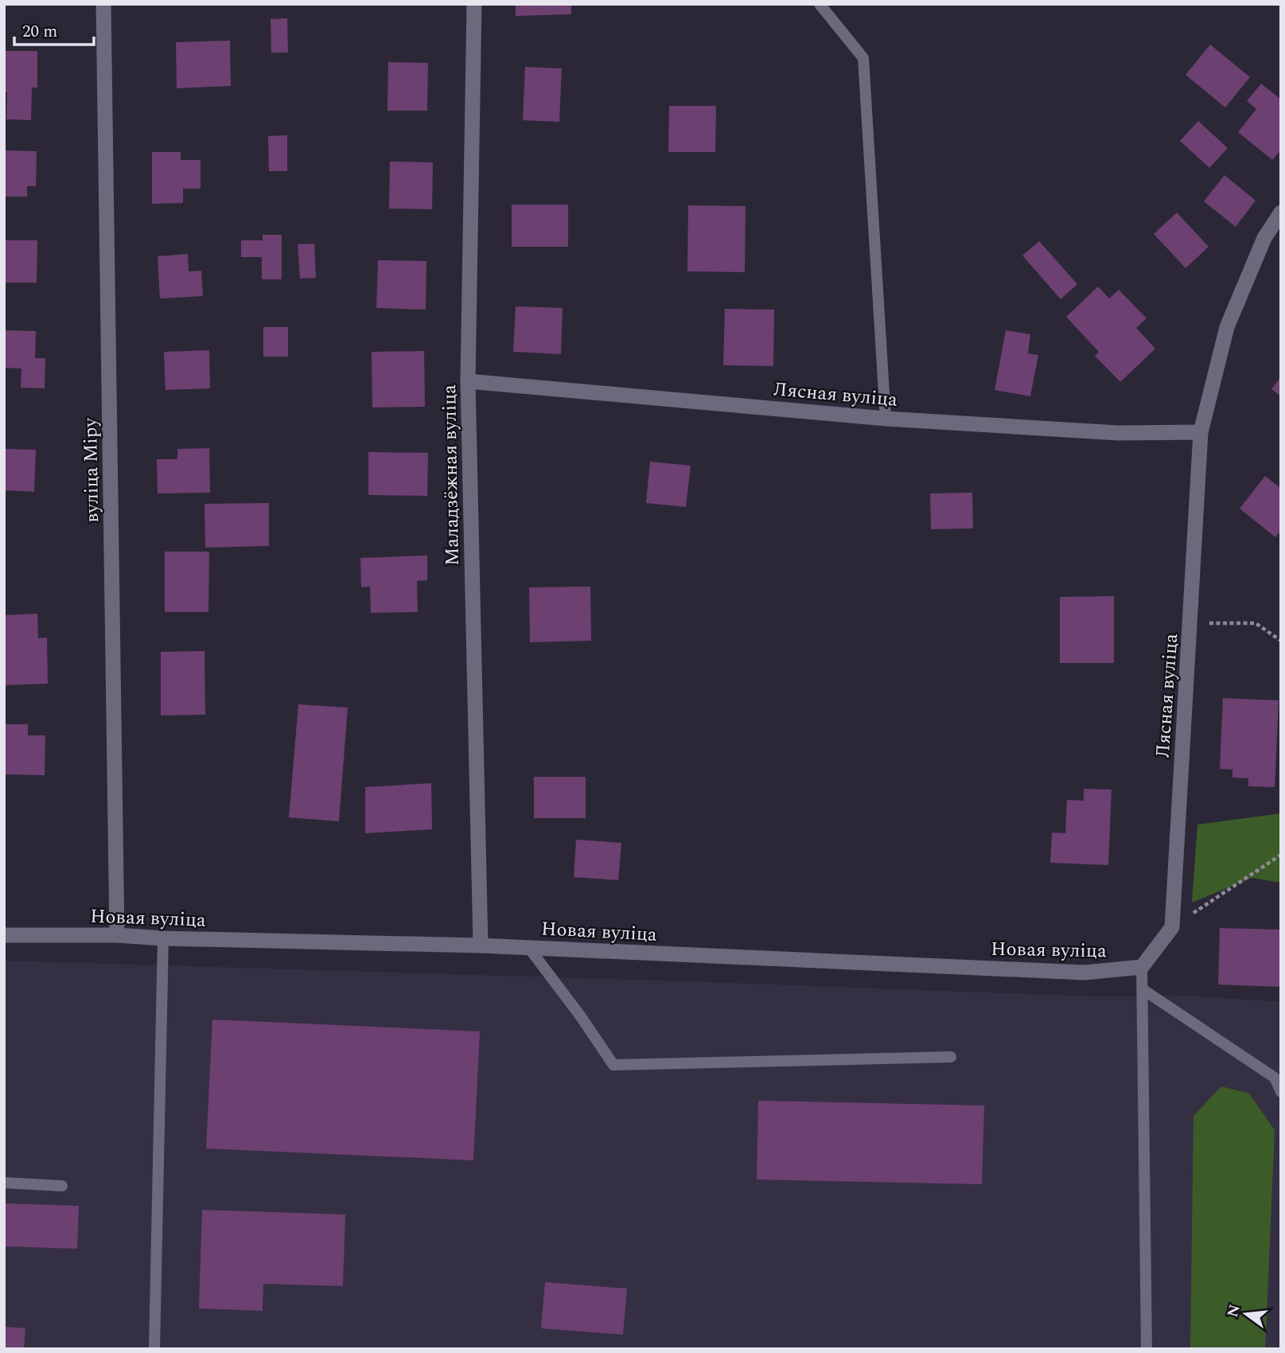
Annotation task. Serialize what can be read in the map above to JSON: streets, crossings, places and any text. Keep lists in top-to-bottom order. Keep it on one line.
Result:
{"streets":{"street":["Лясная вуліца","вуліца Міру","Маладзёжная вуліца","Новая вуліца"]},"crossings":[["Лясная вуліца","Маладзёжная вуліца"],["вуліца Міру","Новая вуліца"],["Маладзёжная вуліца","Новая вуліца"]],"scale_bar":"20 m","north":"left"}
